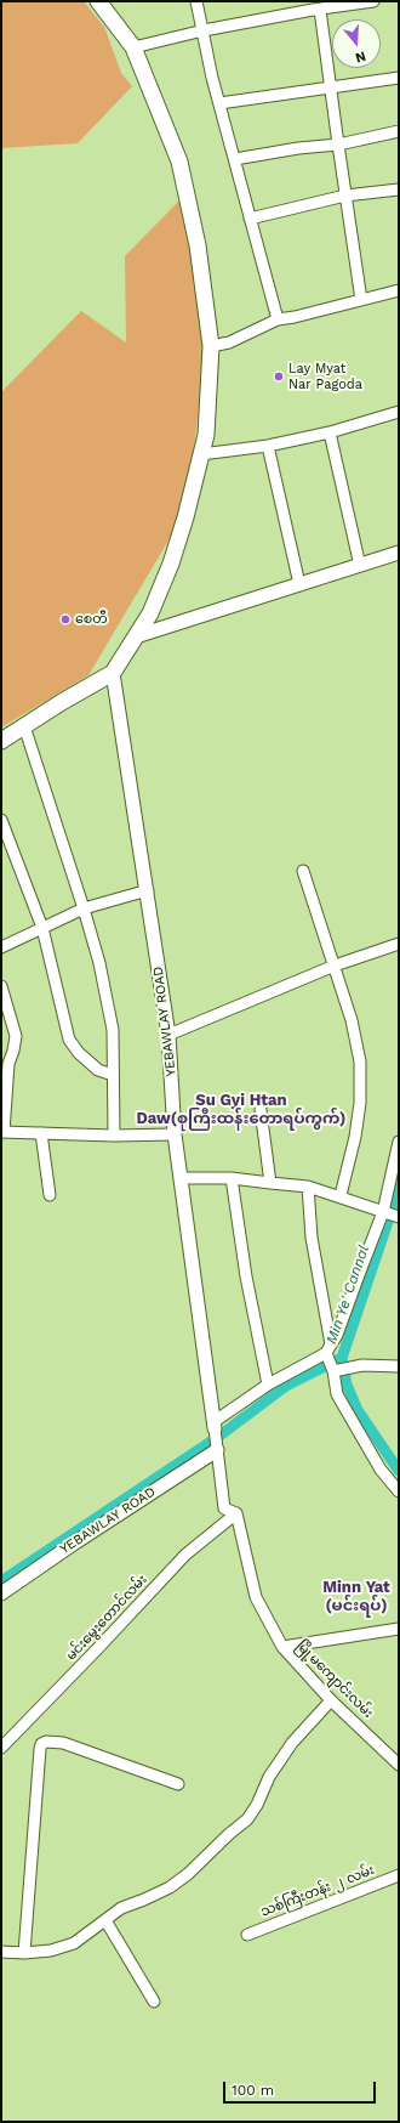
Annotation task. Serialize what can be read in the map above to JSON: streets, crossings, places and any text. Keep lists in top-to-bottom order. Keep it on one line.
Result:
{"streets":{"street":["YEBAWLAY ROAD","မင်းမွေးတောင်လမ်း","မြို့မကျောင်းလမ်း","သစ်ကြီးတန်း ၂ လမ်း"]},"crossings":[["YEBAWLAY ROAD","မြို့မကျောင်းလမ်း"],["မင်းမွေးတောင်လမ်း","မြို့မကျောင်းလမ်း"]],"districts":["Su Gyi Htan Daw(စုကြီးထန်းတောရပ်ကွက်)","Minn Yat (မင်းရပ်)"],"water":["Min Ye' Cannal"],"places":["Lay Myat Nar Pagoda","စေတီ"],"scale_bar":"100 m","north":"bottom"}
